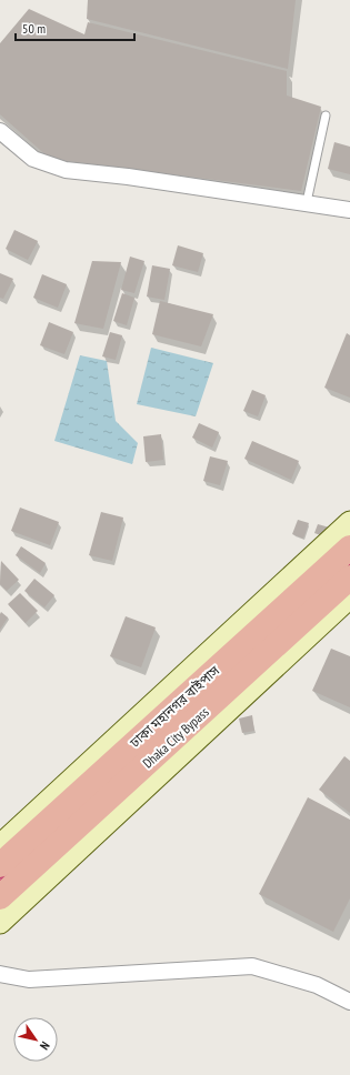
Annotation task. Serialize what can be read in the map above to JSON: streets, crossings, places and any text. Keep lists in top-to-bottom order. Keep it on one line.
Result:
{"streets":{"highway":["ঢাকা মহানগর বাইপাস","Dhaka City Bypass"]},"scale_bar":"50 m","north":"bottom right"}
